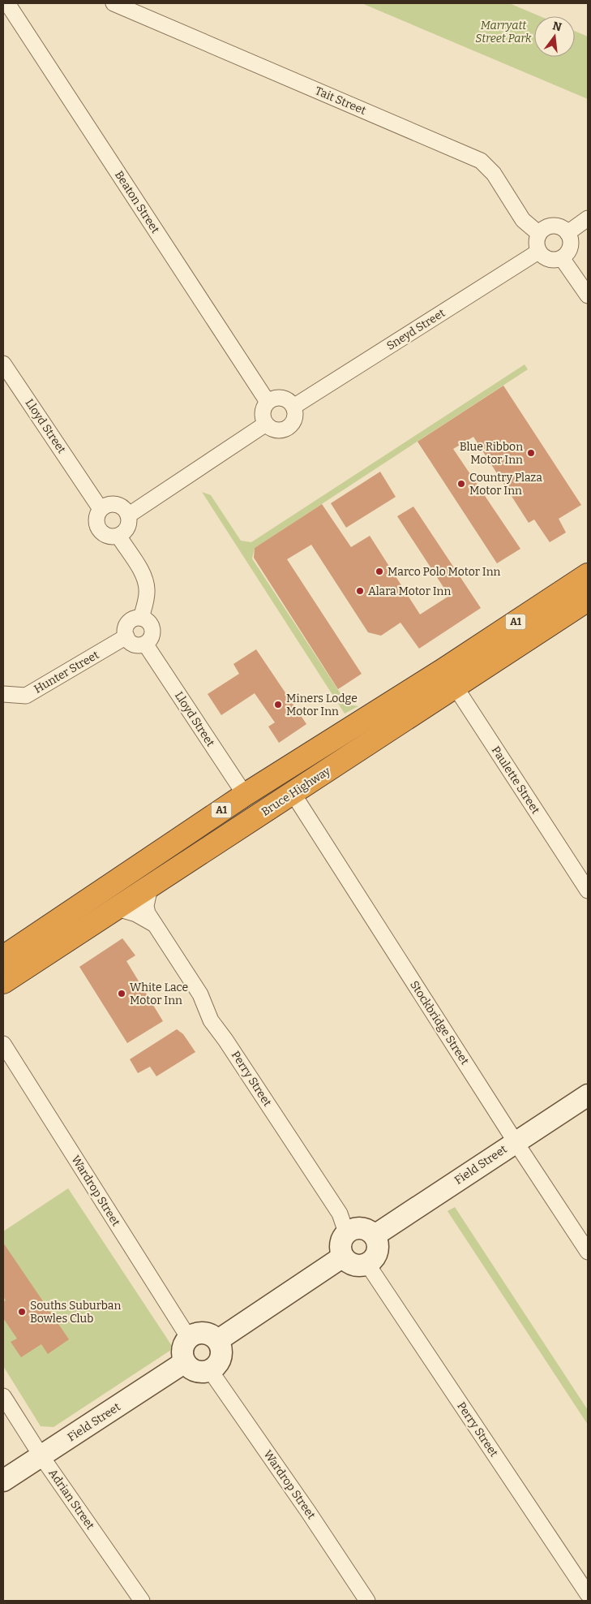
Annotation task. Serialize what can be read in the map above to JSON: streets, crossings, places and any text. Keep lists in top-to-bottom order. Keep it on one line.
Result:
{"streets":{"highway":["A1","Bruce Highway"],"street":["Tait Street","Beaton Street","Sneyd Street","Lloyd Street","Hunter Street","Paulette Street","Stockbridge Street","Perry Street","Field Street","Wardrop Street","Adrian Street"]},"crossings":[["Tait Street","Sneyd Street"],["Beaton Street","Sneyd Street"],["Lloyd Street","Hunter Street"],["Lloyd Street","Bruce Highway"],["Paulette Street","Bruce Highway"],["Bruce Highway","Stockbridge Street"],["Bruce Highway","Perry Street"],["Stockbridge Street","Field Street"],["Perry Street","Field Street"],["Field Street","Wardrop Street"],["Field Street","Adrian Street"]],"parks":["Marryatt Street Park"],"places":["Blue Ribbon Motor Inn","Country Plaza Motor Inn","Marco Polo Motor Inn","Alara Motor Inn","Miners Lodge Motor Inn","White Lace Motor Inn","Souths Suburban Bowles Club"],"north":"top"}
